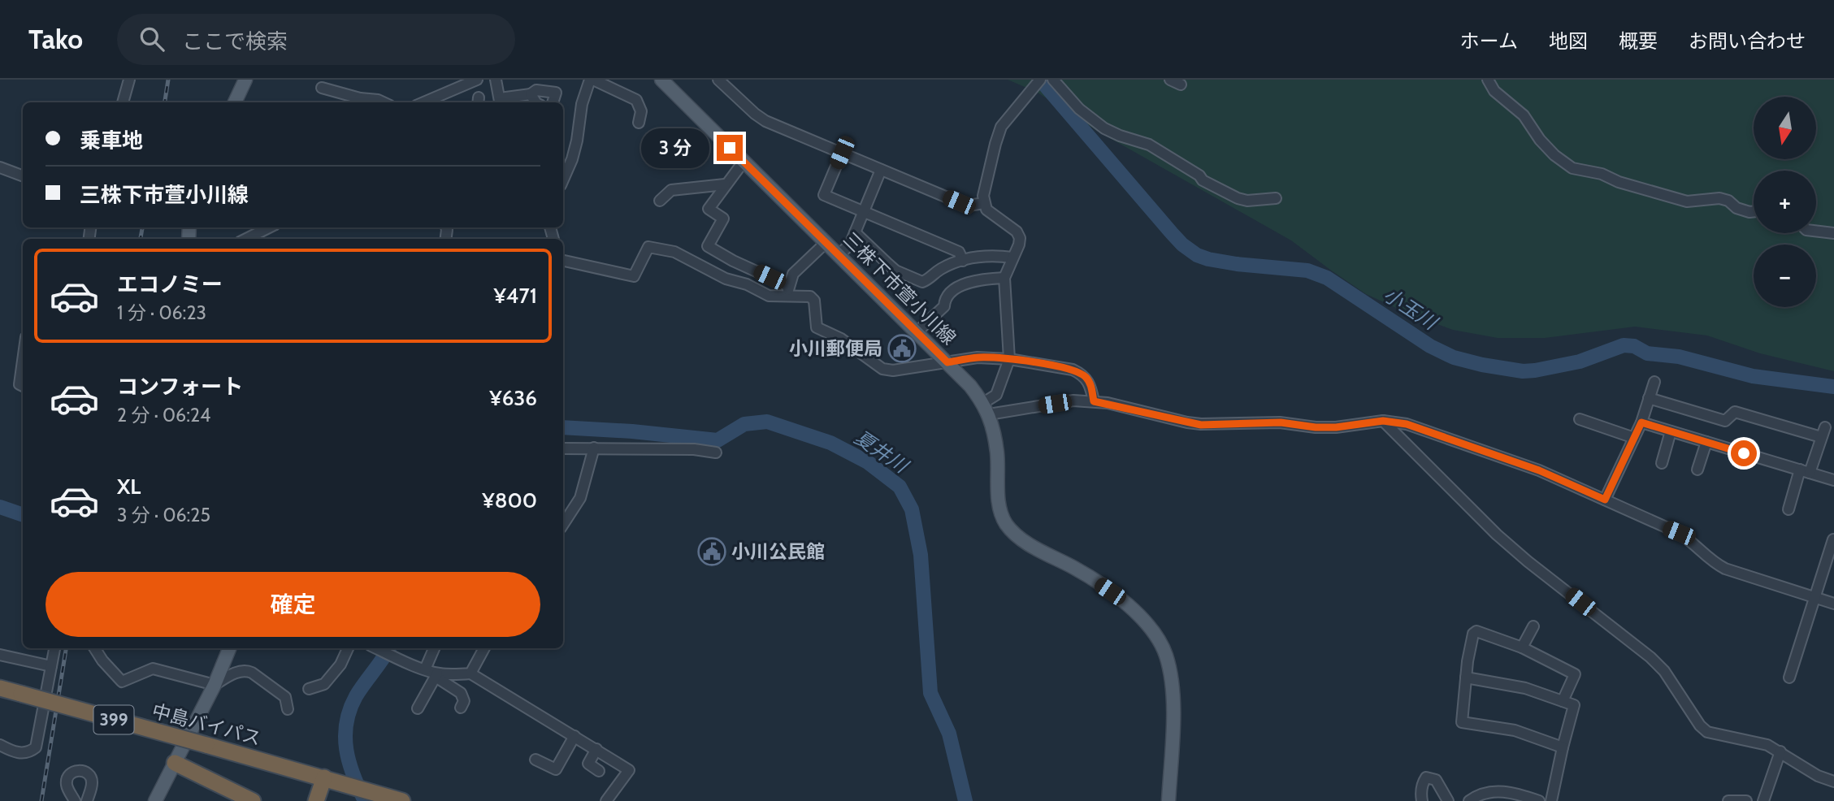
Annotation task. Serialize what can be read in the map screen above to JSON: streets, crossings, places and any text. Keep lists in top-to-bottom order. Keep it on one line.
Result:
{"streets":{"highway":["399","中島バイパス"],"main road":["三株下市萱小川線"]},"water":["小玉川","夏井川"],"places":{"public building":["小川郵便局","小川公民館"]},"north":"bottom","page":{"header":"Tako","search":"ここで検索","nav":["ホーム","地図","概要","お問い合わせ"],"map_buttons":["+","−"],"banner":["乗車地","三株下市萱小川線"],"bubble":"3 分","list":[{"name":"エコノミー","note":"1 分 · 06:23","value":"¥471"},{"name":"コンフォート","note":"2 分 · 06:24","value":"¥636"},{"name":"XL","note":"3 分 · 06:25","value":"¥800"}],"buttons":"確定"}}
